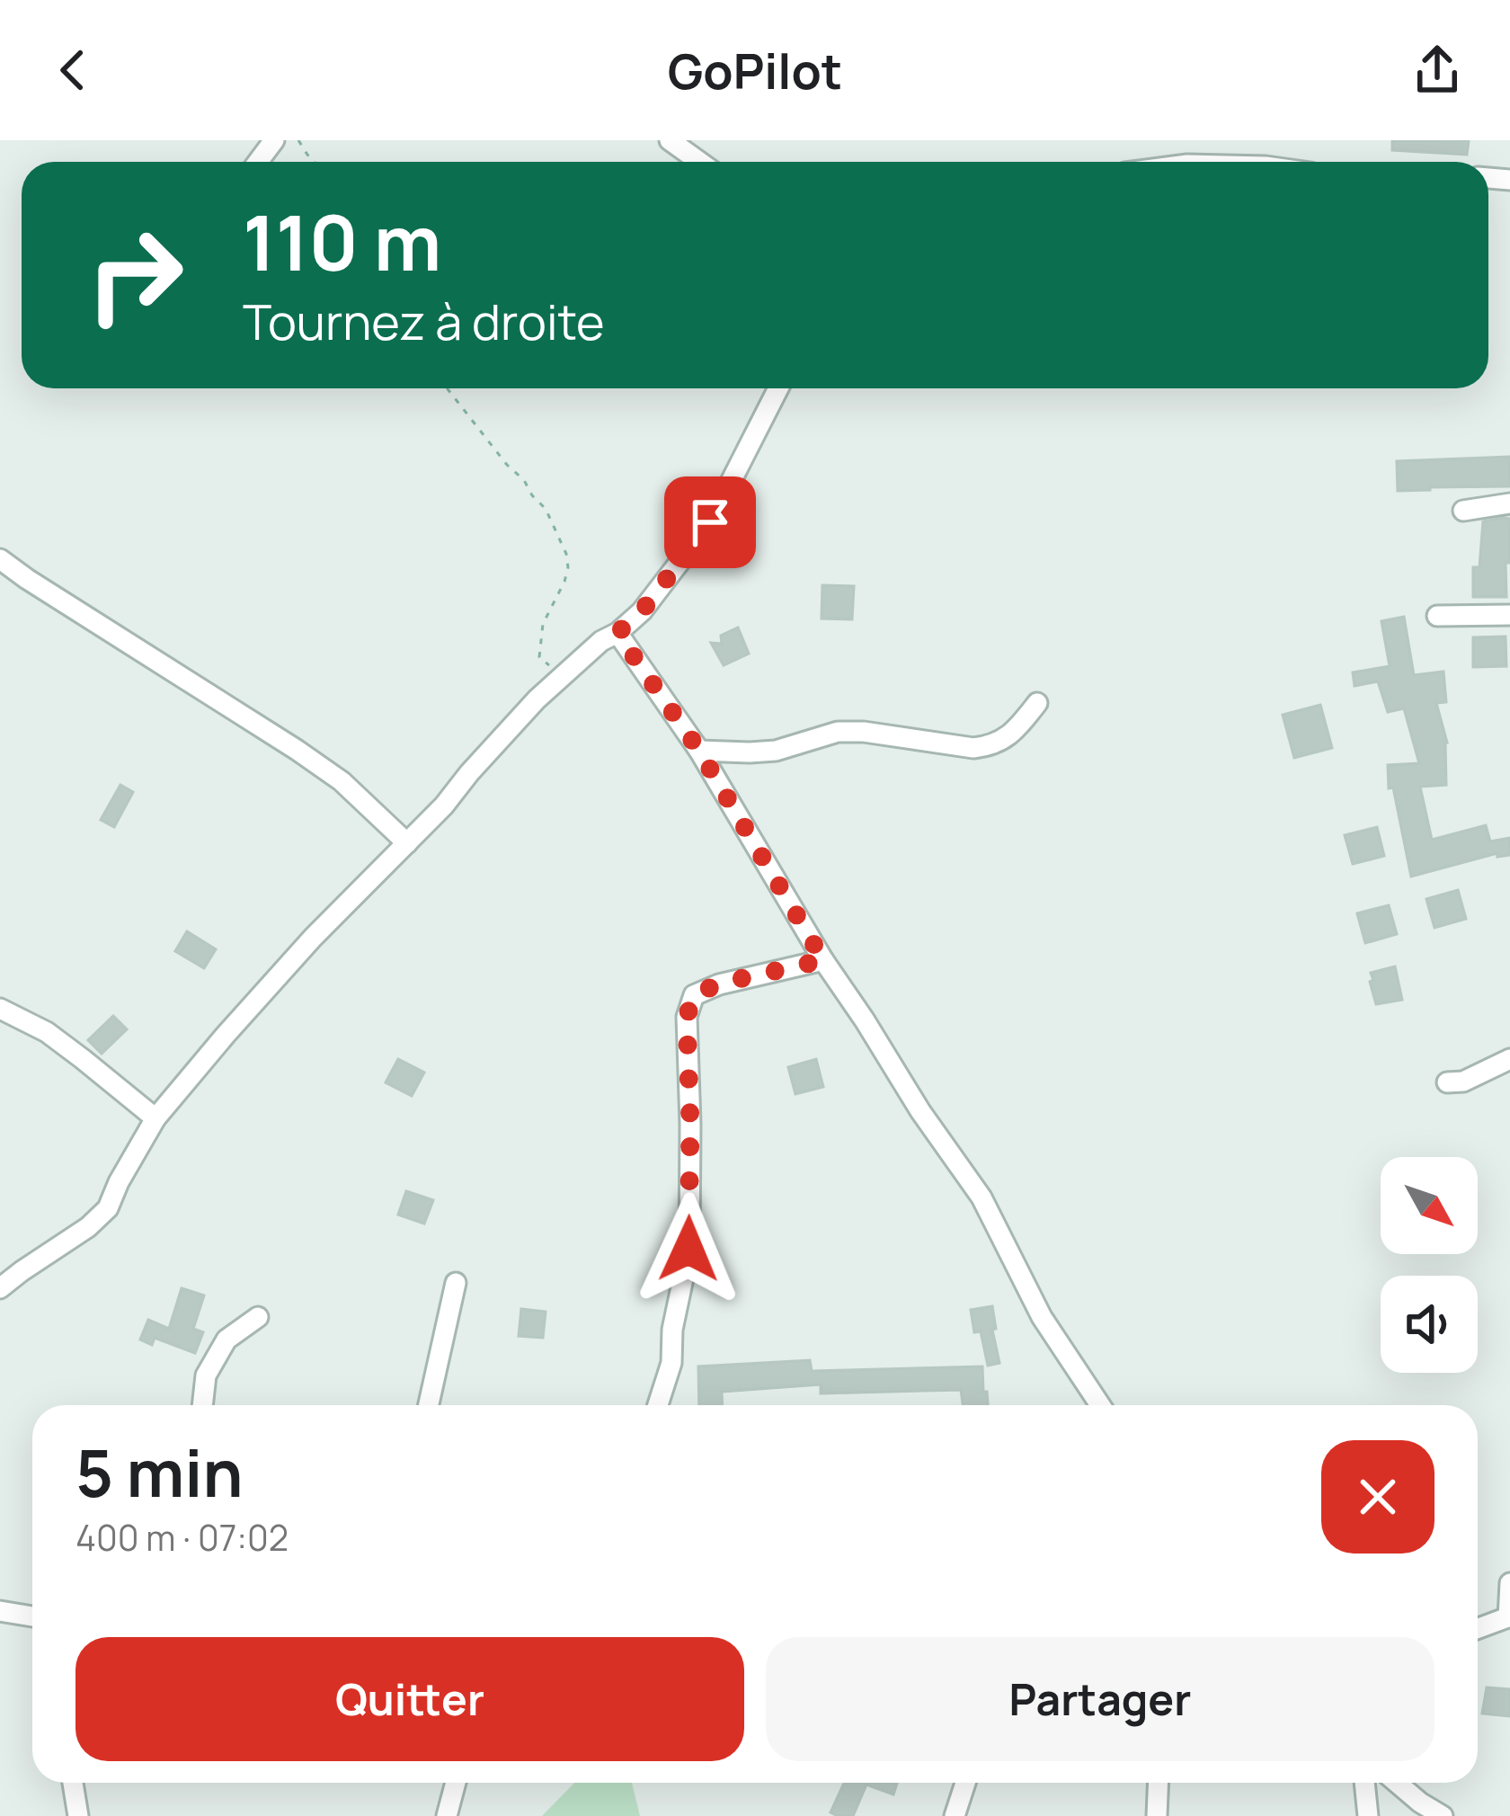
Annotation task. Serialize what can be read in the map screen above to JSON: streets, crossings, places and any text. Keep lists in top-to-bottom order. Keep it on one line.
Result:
{"north":"bottom right","page":{"header":"GoPilot","turn":["110 m","Tournez à droite"],"heading":["5 min","400 m · 07:02"],"buttons":["Quitter","Partager"]}}
